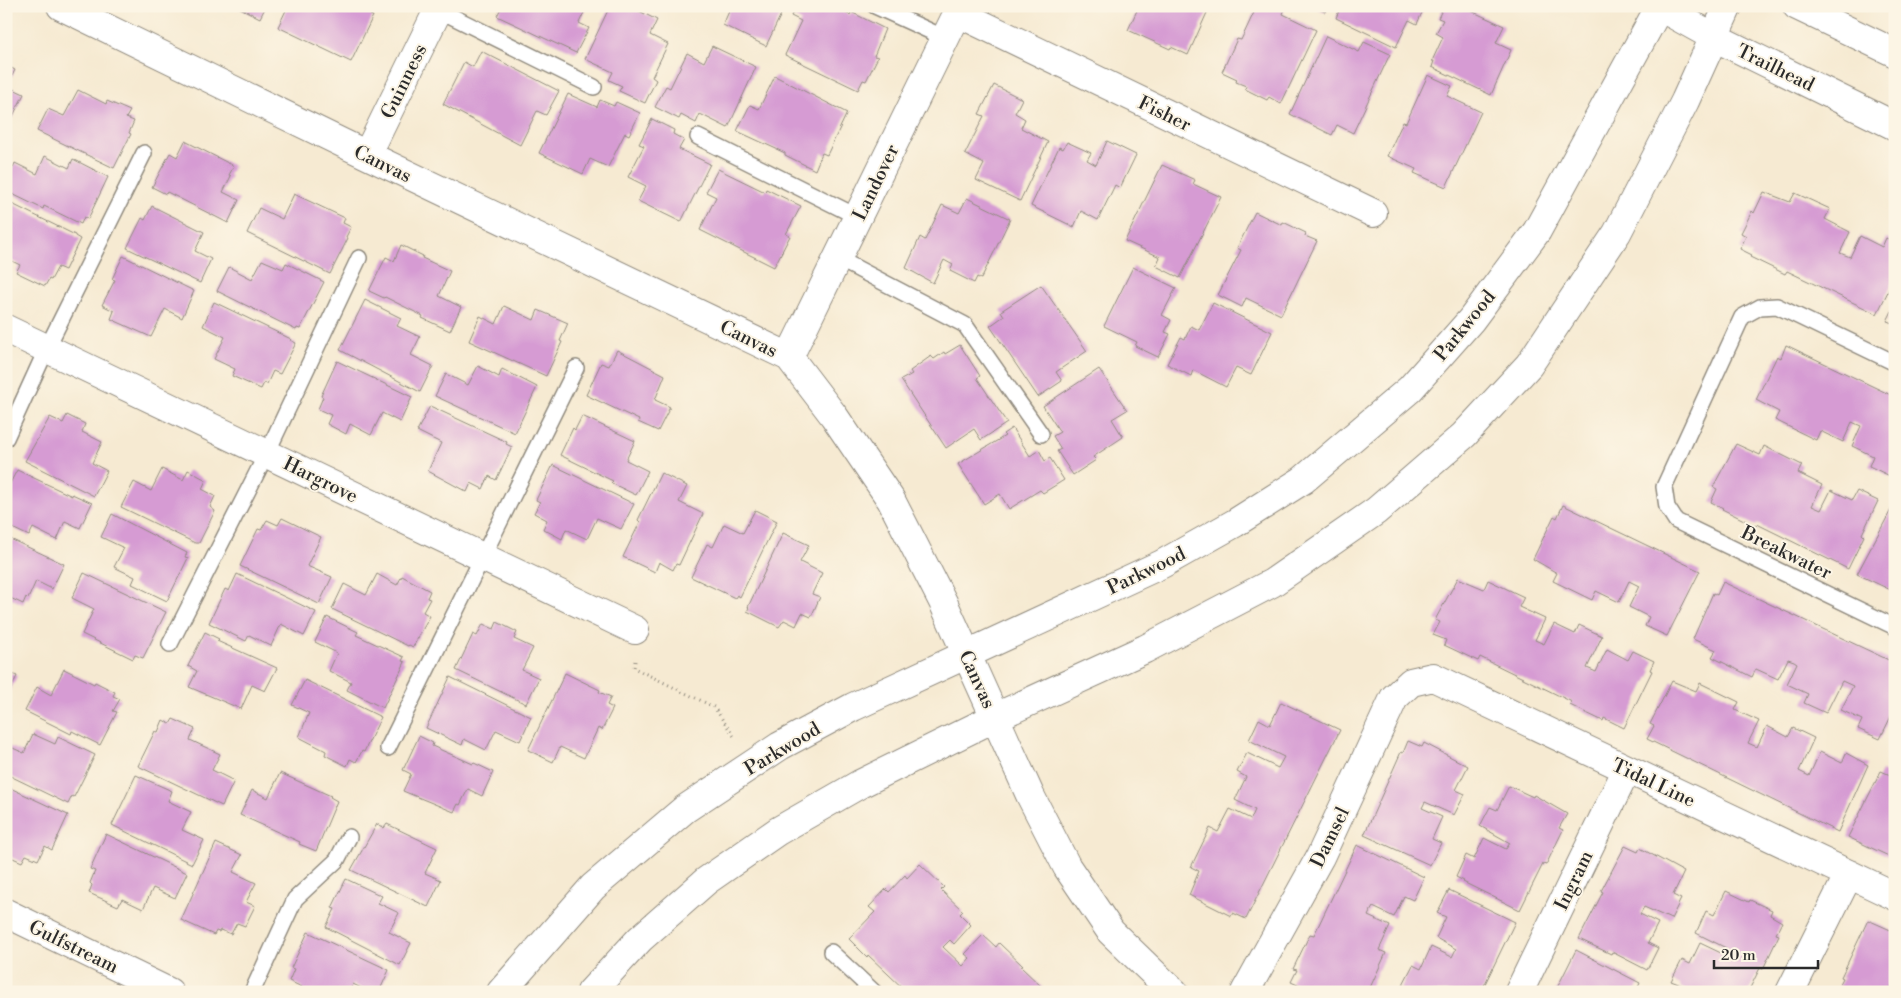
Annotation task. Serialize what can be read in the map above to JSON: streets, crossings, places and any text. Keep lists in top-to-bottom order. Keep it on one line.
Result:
{"streets":{"street":["Trailhead","Guinness","Fisher","Canvas","Landover","Parkwood","Hargrove","Tidal Line","Damsel","Ingram","Gulfstream"],"lane":["Breakwater"]},"crossings":[["Trailhead","Parkwood"],["Guinness","Canvas"],["Fisher","Landover"],["Canvas","Landover"],["Canvas","Parkwood"],["Tidal Line","Damsel"],["Tidal Line","Ingram"]],"scale_bar":"20 m"}
